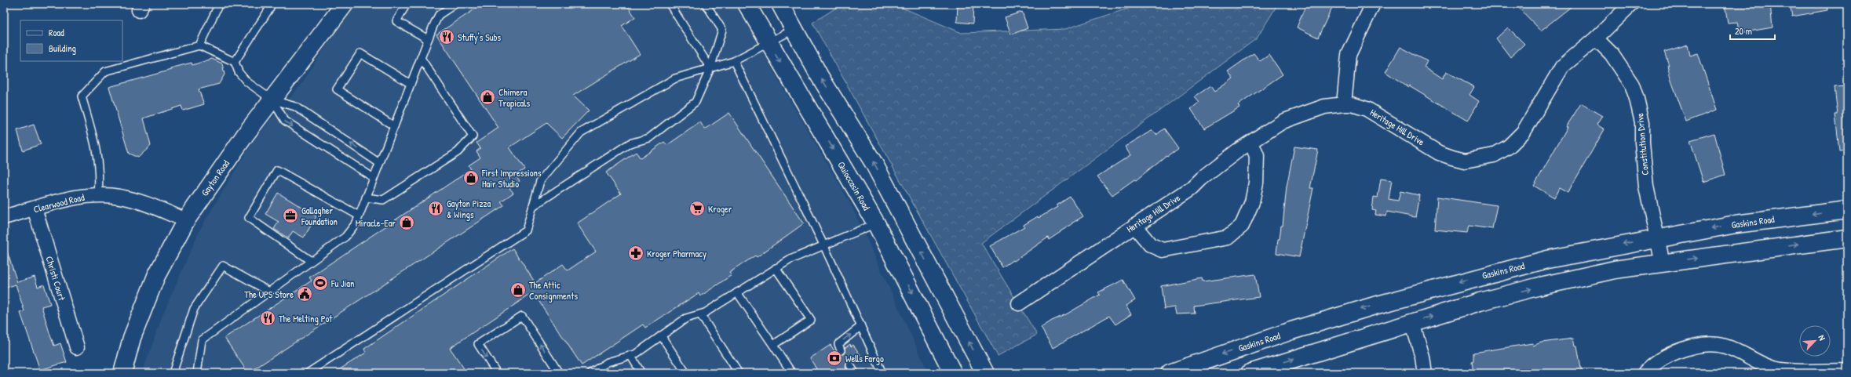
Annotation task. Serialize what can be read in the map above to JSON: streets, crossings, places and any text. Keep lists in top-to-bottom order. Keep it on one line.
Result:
{"streets":{"main road":["Gayton Road","Quioccasin Road","Gaskins Road"],"street":["Heritage Hill Drive","Constitution Drive","Clearwood Road","Christi Court"]},"crossings":[["Heritage Hill Drive","Constitution Drive"],["Constitution Drive","Gaskins Road"],["Gayton Road","Clearwood Road"],["Clearwood Road","Christi Court"]],"places":{"restaurant":["Stuffy's Subs","Gayton Pizza & Wings","The Melting Pot"],"shop":["Chimera Tropicals","First Impressions Hair Studio","Miracle-Ear","The Attic Consignments"],"supermarket":["Kroger"],"office":["Gallagher Foundation"],"pharmacy":["Kroger Pharmacy"],"sports":["Fu Jian"],"public building":["The UPS Store"],"bank":["Wells Fargo"]},"legend":["Road","Building"],"scale_bar":"20 m","north":"top right"}
